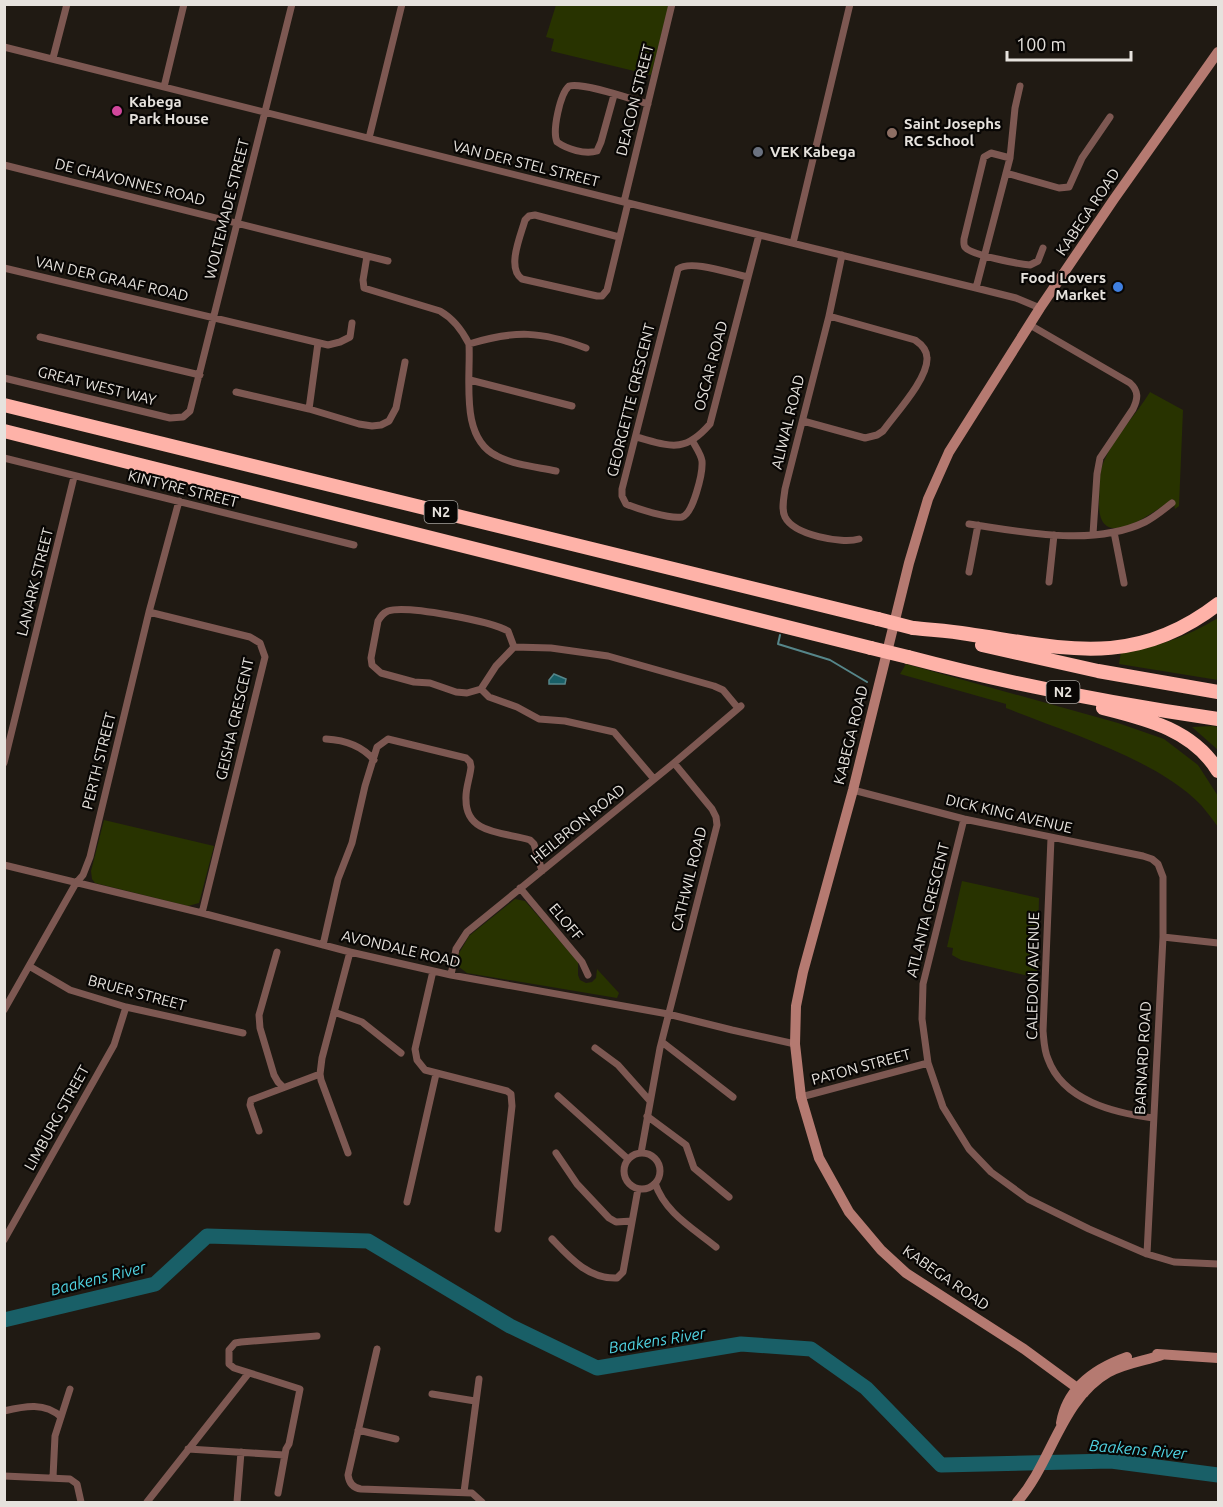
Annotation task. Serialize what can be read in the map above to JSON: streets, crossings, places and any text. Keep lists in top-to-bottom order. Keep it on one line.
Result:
{"streets":{"highway":["N2"],"street":["DEACON STREET","VAN DER STEL STREET","DE CHAVONNES ROAD","WOLTEMADE STREET","KABEGA ROAD","VAN DER GRAAF ROAD","OSCAR ROAD","GREAT WEST WAY","GEORGETTE CRESCENT","ALIWAL ROAD","KINTYRE STREET","LANARK STREET","GEISHA CRESCENT","PERTH STREET","DICK KING AVENUE","HEILBRON ROAD","CATHWIL ROAD","ATLANTA CRESCENT","ELOFF","AVONDALE ROAD","CALEDON AVENUE","BRUER STREET","BARNARD ROAD","PATON STREET","LIMBURG STREET"]},"crossings":[["DEACON STREET","VAN DER STEL STREET"],["VAN DER STEL STREET","WOLTEMADE STREET"],["VAN DER STEL STREET","KABEGA ROAD"],["VAN DER STEL STREET","OSCAR ROAD"],["VAN DER STEL STREET","ALIWAL ROAD"],["DE CHAVONNES ROAD","WOLTEMADE STREET"],["WOLTEMADE STREET","VAN DER GRAAF ROAD"],["WOLTEMADE STREET","GREAT WEST WAY"],["KABEGA ROAD","DICK KING AVENUE"],["KABEGA ROAD","AVONDALE ROAD"],["KABEGA ROAD","PATON STREET"],["OSCAR ROAD","GEORGETTE CRESCENT"],["KINTYRE STREET","LANARK STREET"],["KINTYRE STREET","PERTH STREET"],["GEISHA CRESCENT","PERTH STREET"],["GEISHA CRESCENT","AVONDALE ROAD"],["PERTH STREET","AVONDALE ROAD"],["PERTH STREET","BRUER STREET"],["DICK KING AVENUE","ATLANTA CRESCENT"],["DICK KING AVENUE","CALEDON AVENUE"],["DICK KING AVENUE","BARNARD ROAD"],["HEILBRON ROAD","CATHWIL ROAD"],["HEILBRON ROAD","ELOFF"],["HEILBRON ROAD","AVONDALE ROAD"],["CATHWIL ROAD","AVONDALE ROAD"],["ATLANTA CRESCENT","BARNARD ROAD"],["ATLANTA CRESCENT","PATON STREET"],["CALEDON AVENUE","BARNARD ROAD"],["BRUER STREET","LIMBURG STREET"]],"water":["Baakens River"],"places":["Kabega Park House","Saint Josephs RC School","VEK Kabega","Food Lovers Market"],"scale_bar":"100 m"}
